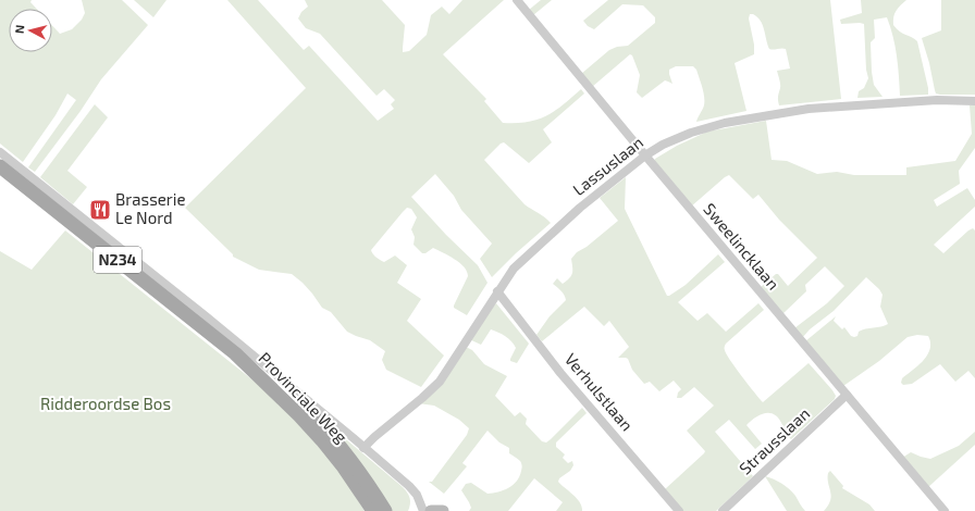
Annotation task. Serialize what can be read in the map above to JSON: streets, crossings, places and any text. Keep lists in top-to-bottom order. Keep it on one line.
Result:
{"streets":{"main road":["N234","Provinciale Weg"],"street":["Lassuslaan","Sweelincklaan","Verhulstlaan","Strausslaan"]},"crossings":[["Lassuslaan","Sweelincklaan"],["Lassuslaan","Verhulstlaan"],["Sweelincklaan","Strausslaan"]],"parks":["Ridderoordse Bos"],"places":{"restaurant":["Brasserie Le Nord"]},"north":"left"}
